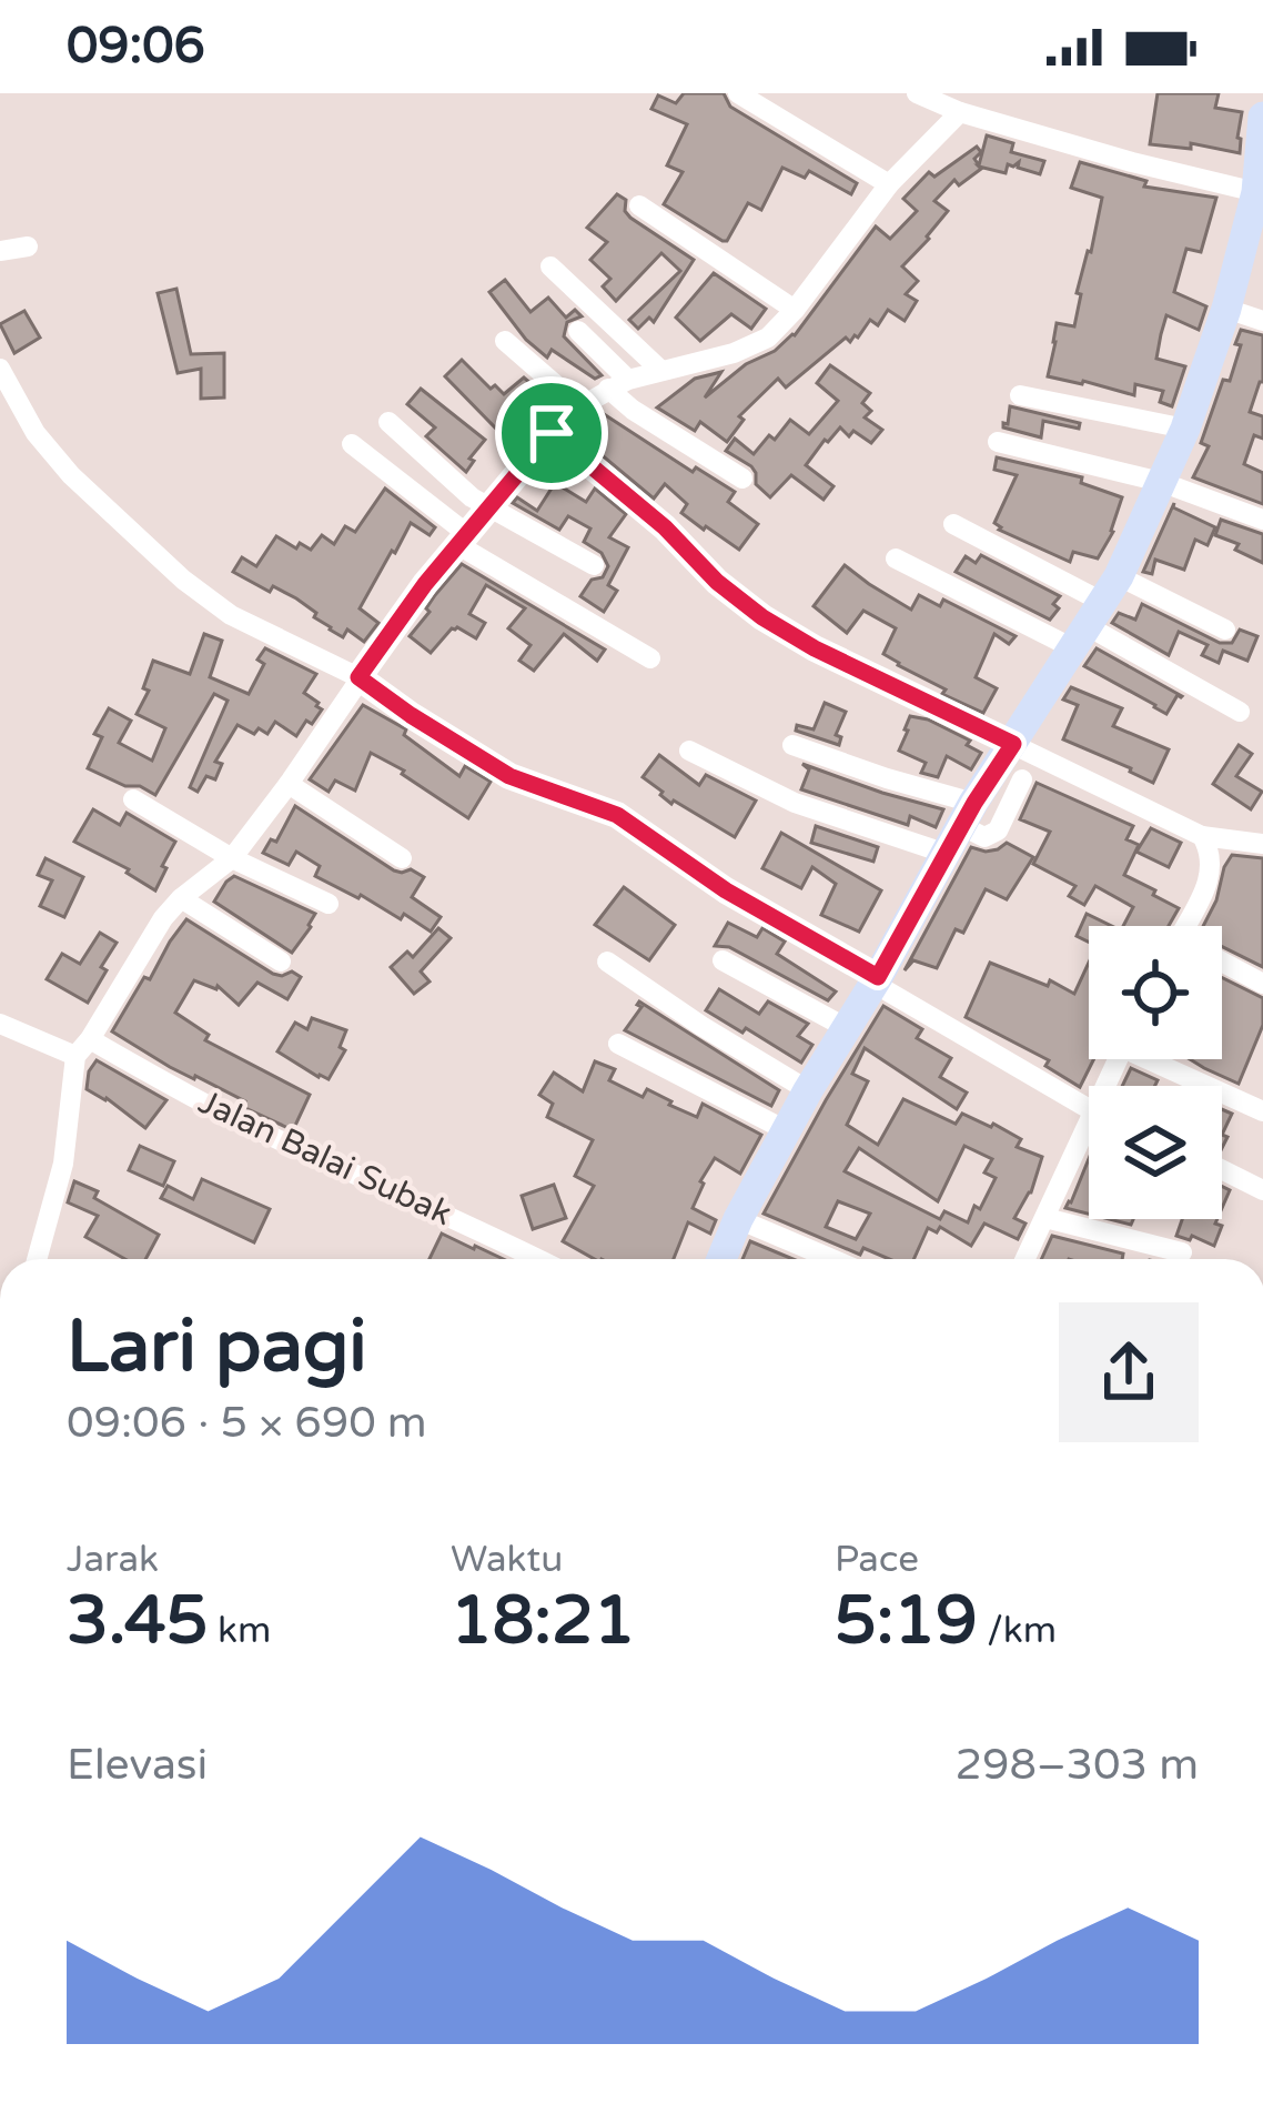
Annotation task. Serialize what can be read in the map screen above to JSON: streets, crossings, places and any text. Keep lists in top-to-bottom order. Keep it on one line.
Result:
{"streets":{"street":["Jalan Balai Subak"]},"page":{"status":"09:06","heading":["Lari pagi","09:06 · 5 × 690 m"],"stats":[["Jarak","3.45 km"],["Waktu","18:21"],["Pace","5:19 /km"]],"chart":["Elevasi","298–303 m"]}}
